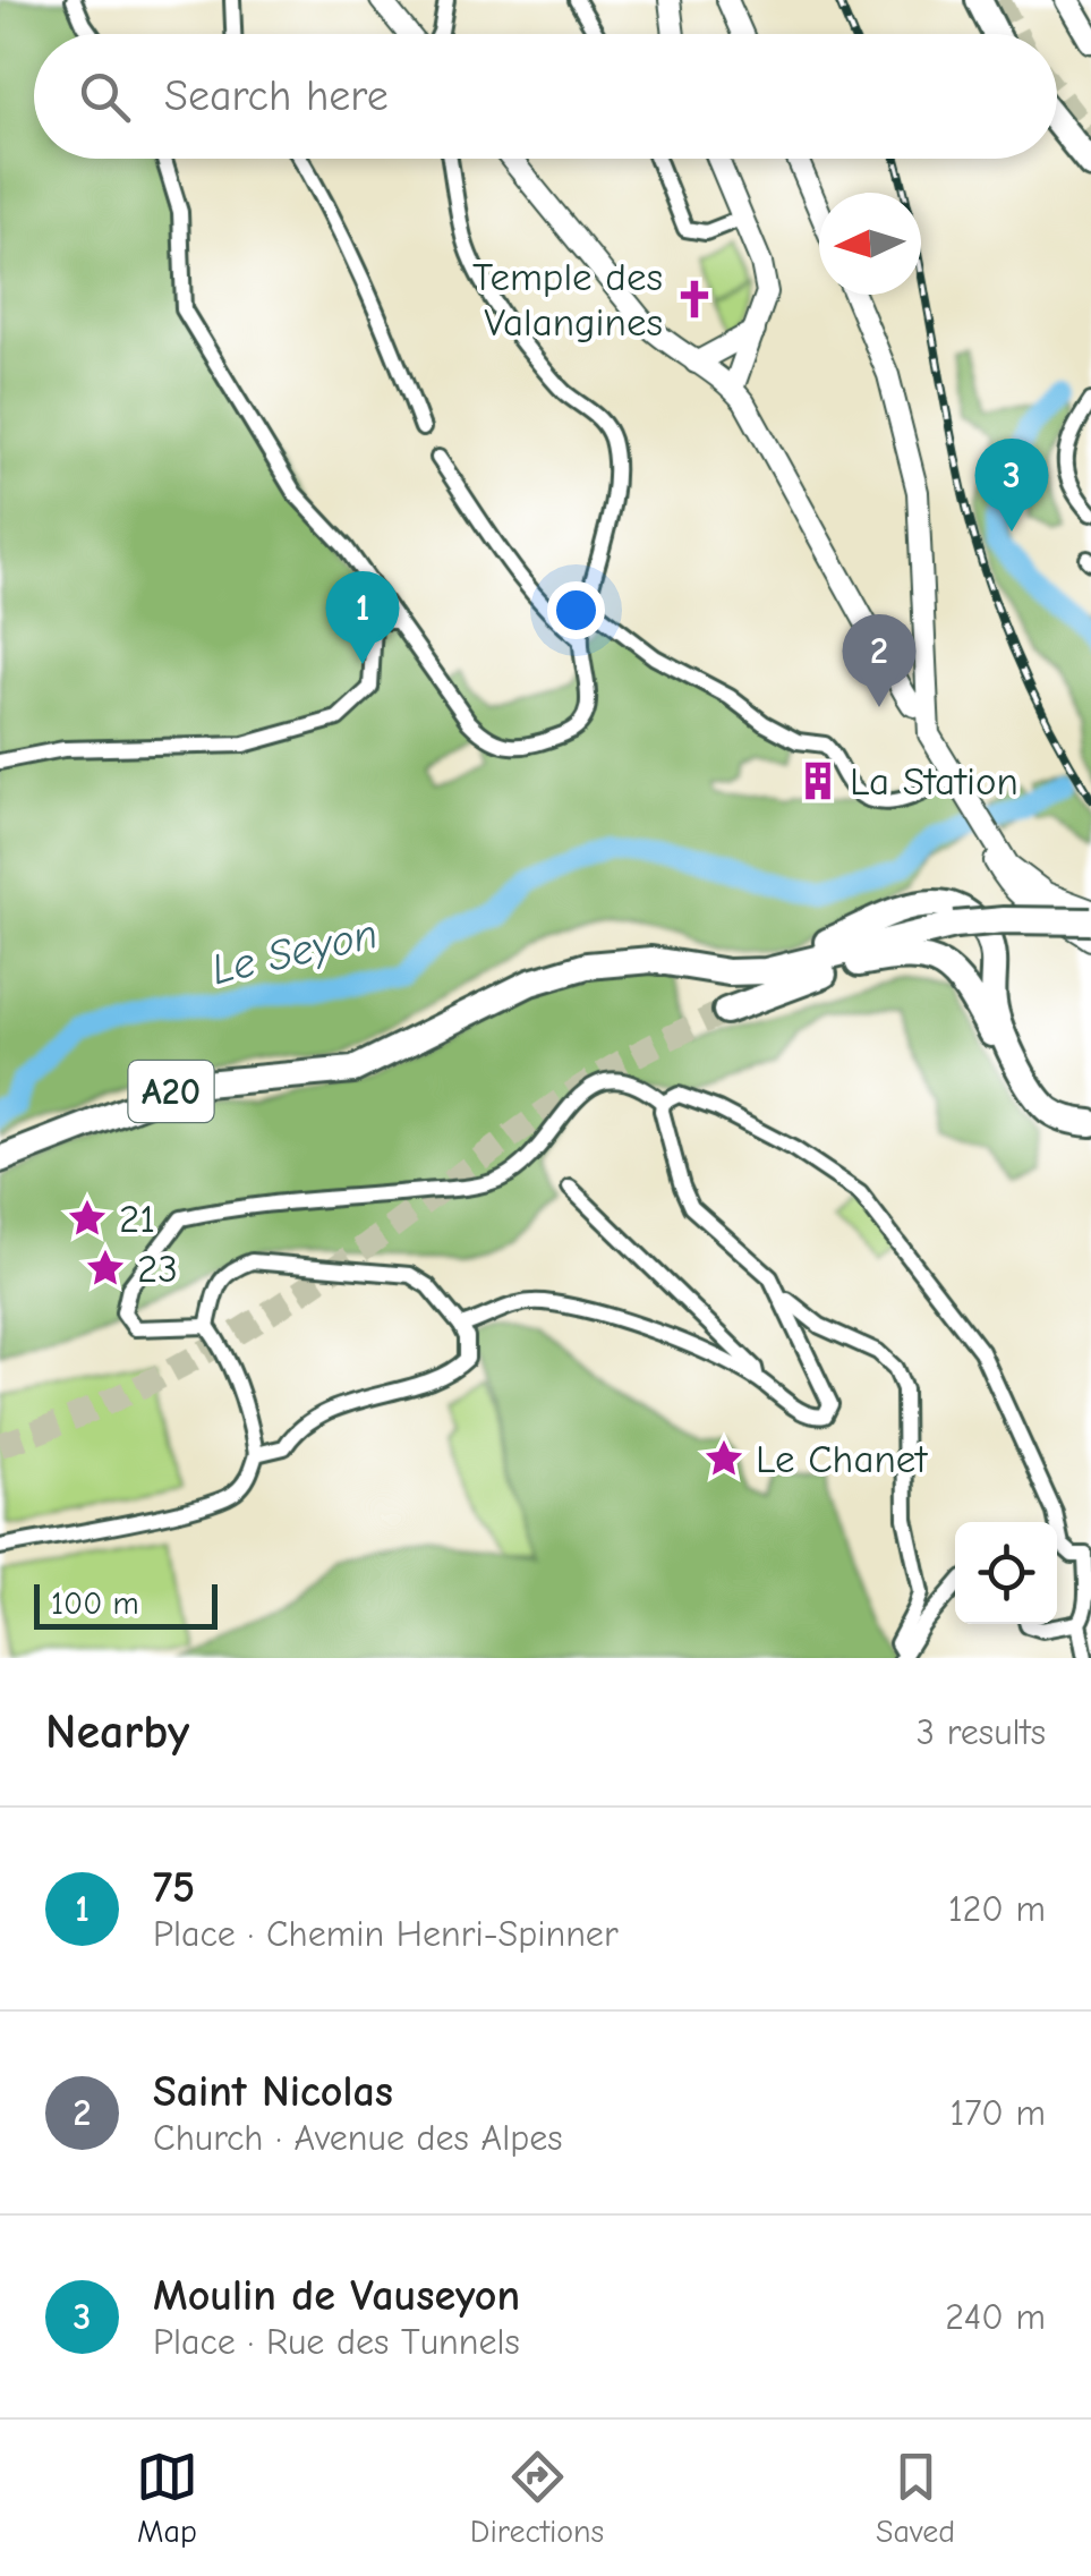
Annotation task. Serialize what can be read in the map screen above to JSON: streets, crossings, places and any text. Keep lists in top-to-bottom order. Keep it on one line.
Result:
{"streets":{"highway":["A20"]},"water":["Le Seyon"],"places":{"church":["Temple des Valangines"],"building":["La Station"],"place":["21","23","Le Chanet"]},"scale_bar":"100 m","north":"left","page":{"search":"Search here","pins":["3","1","2"],"scale":"100 m","heading":["Nearby","3 results"],"list":[{"mark":"1","name":"75","note":"Place · Chemin Henri-Spinner","value":"120 m"},{"mark":"2","name":"Saint Nicolas","note":"Church · Avenue des Alpes","value":"170 m"},{"mark":"3","name":"Moulin de Vauseyon","note":"Place · Rue des Tunnels","value":"240 m"}],"nav":["Map","Directions","Saved"]}}
